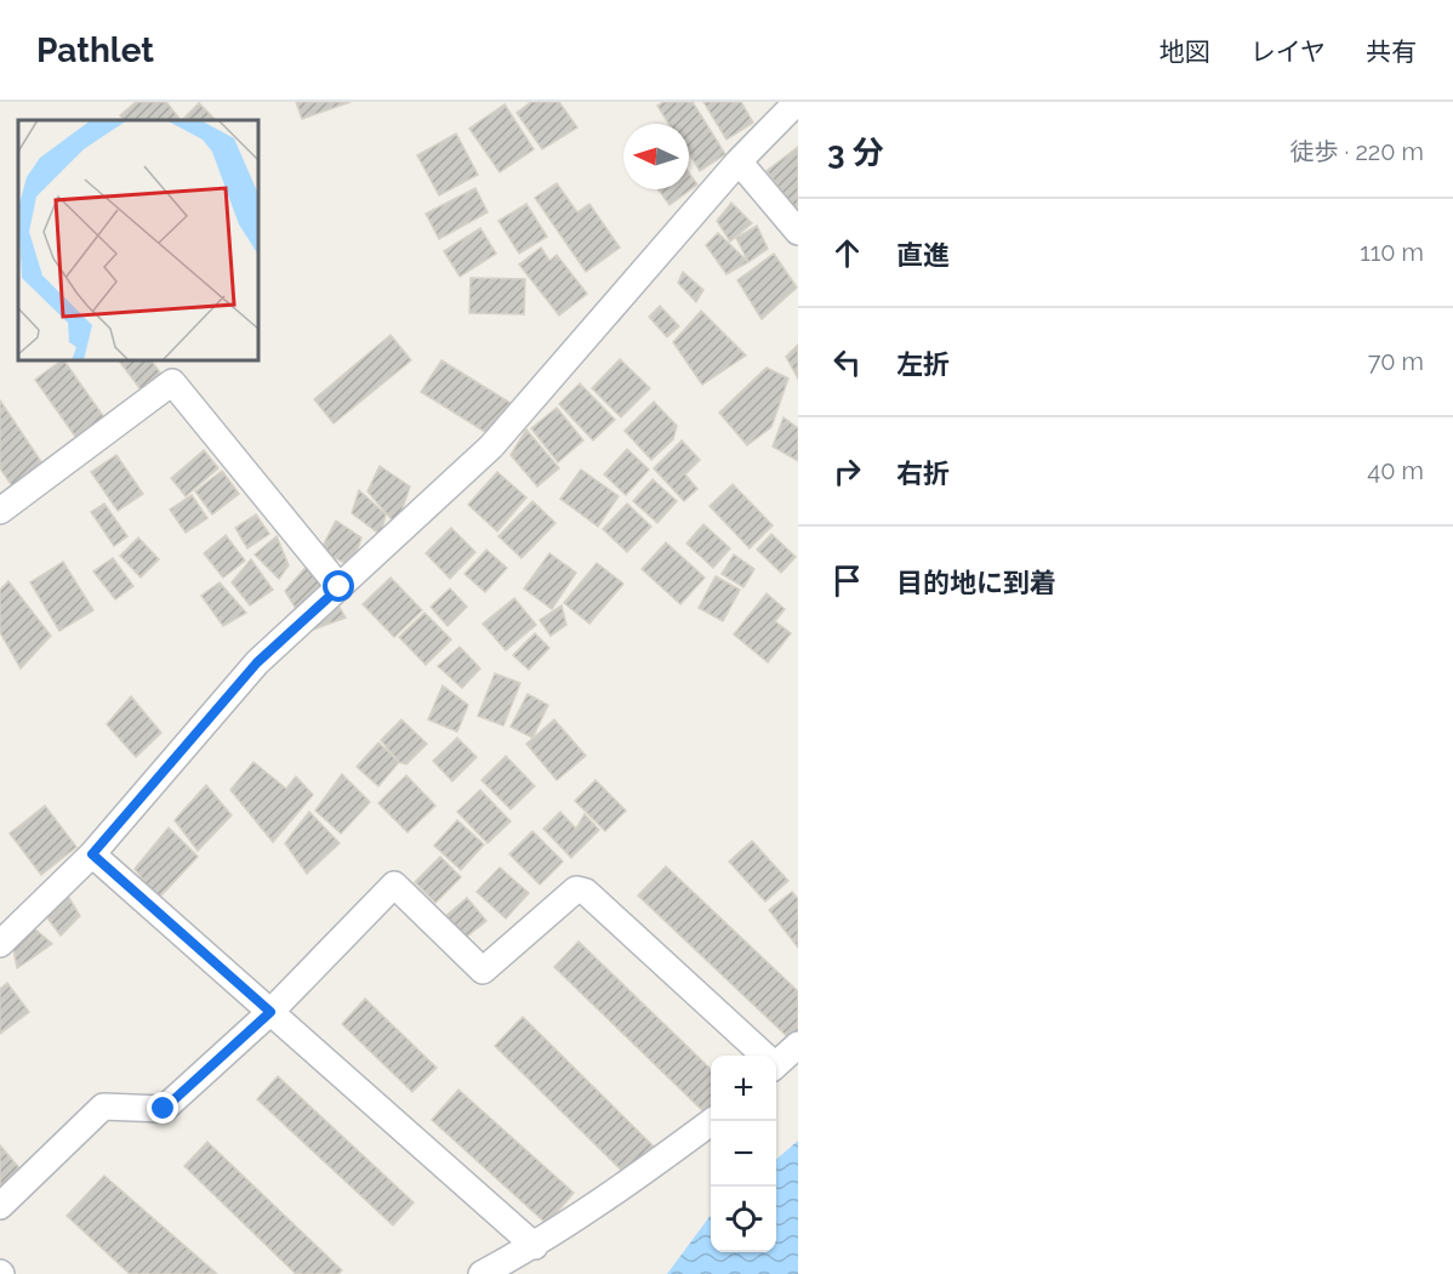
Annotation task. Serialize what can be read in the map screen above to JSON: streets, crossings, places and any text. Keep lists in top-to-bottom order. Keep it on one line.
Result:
{"north":"left","page":{"header":"Pathlet","nav":["地図","レイヤ","共有"],"heading":["3 分","徒歩 · 220 m"],"list":[["直進","110 m"],["左折","70 m"],["右折","40 m"],"目的地に到着"],"map_buttons":["+","−"]}}
